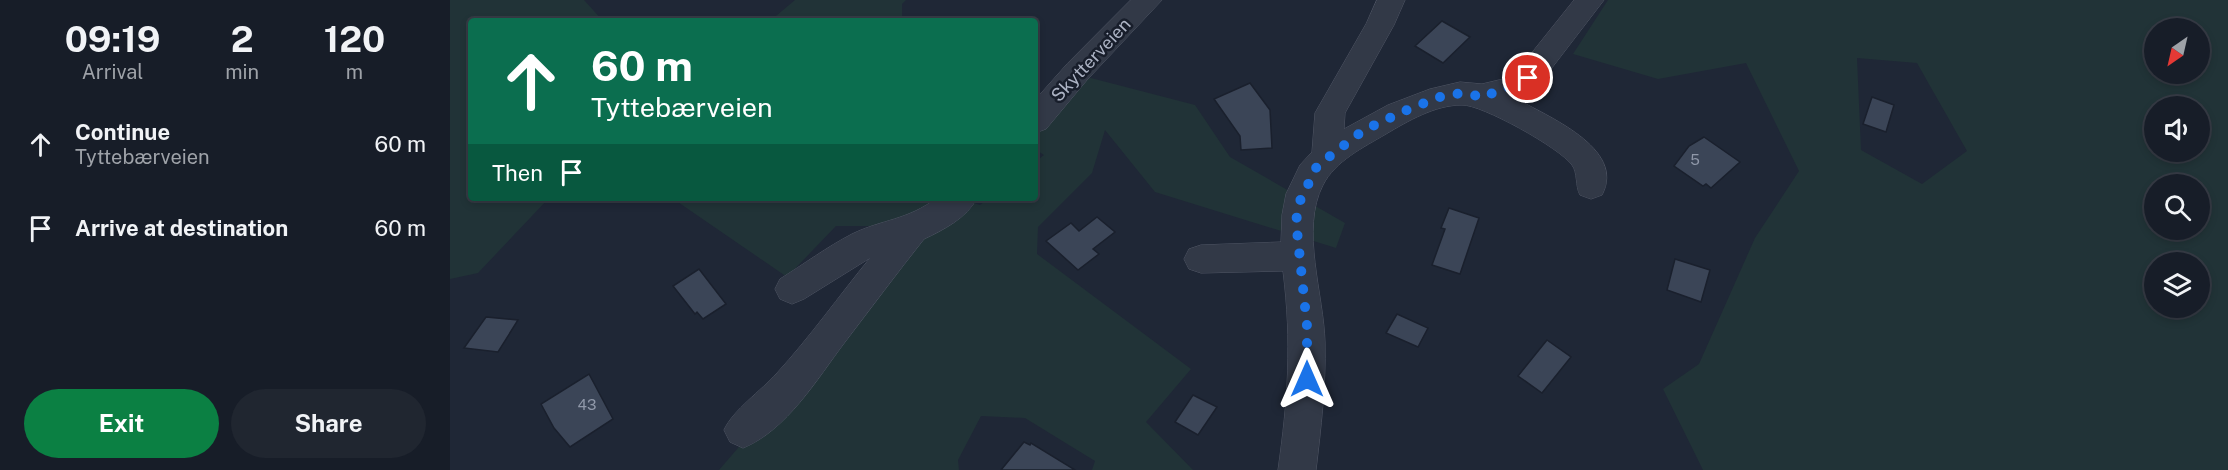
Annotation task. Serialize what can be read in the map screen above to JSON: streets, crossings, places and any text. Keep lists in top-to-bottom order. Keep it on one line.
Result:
{"streets":{"street":["Skytterveien"]},"house_numbers":["5","43"],"north":"bottom left","page":{"eta":["09:19","Arrival","2","min","120","m"],"turn":["60 m","Tyttebærveien"],"list":[{"name":"Continue","note":"Tyttebærveien","value":"60 m"},{"name":"Arrive at destination","value":"60 m"}],"then":"Then","buttons":["Exit","Share"]}}
